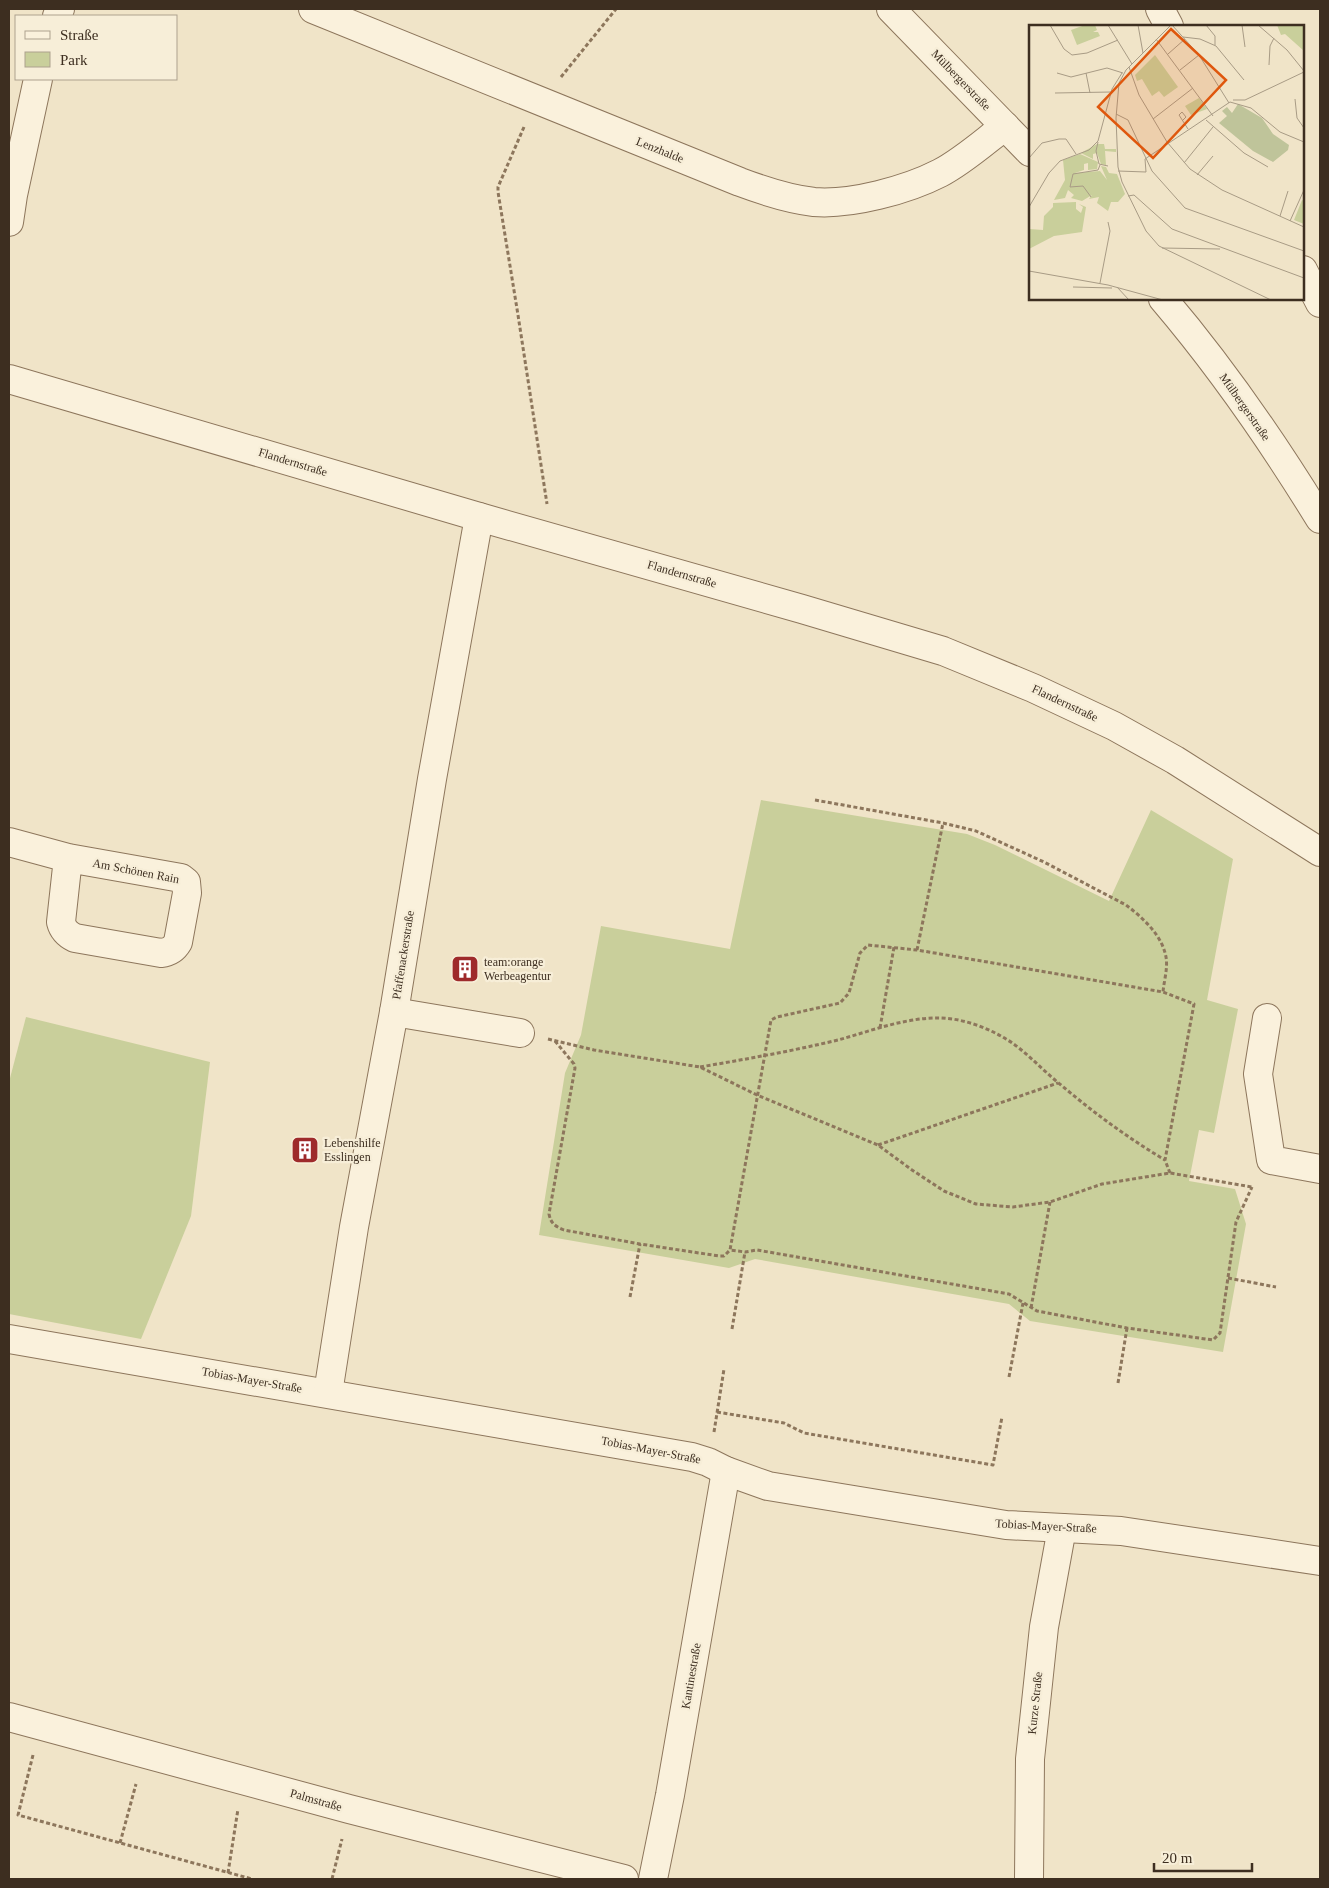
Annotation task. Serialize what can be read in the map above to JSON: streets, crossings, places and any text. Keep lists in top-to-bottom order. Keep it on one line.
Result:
{"streets":{"street":["Mülbergerstraße","Lenzhalde","Flandernstraße","Am Schönen Rain","Pfaffenackerstraße","Tobias-Mayer-Straße","Kantinestraße","Kurze Straße","Palmstraße"]},"crossings":[["Mülbergerstraße","Lenzhalde"],["Flandernstraße","Pfaffenackerstraße"],["Pfaffenackerstraße","Tobias-Mayer-Straße"],["Tobias-Mayer-Straße","Kantinestraße"],["Tobias-Mayer-Straße","Kurze Straße"]],"places":{"building":["team:orange Werbeagentur","Lebenshilfe Esslingen"]},"legend":["Straße","Park"],"scale_bar":"20 m"}
